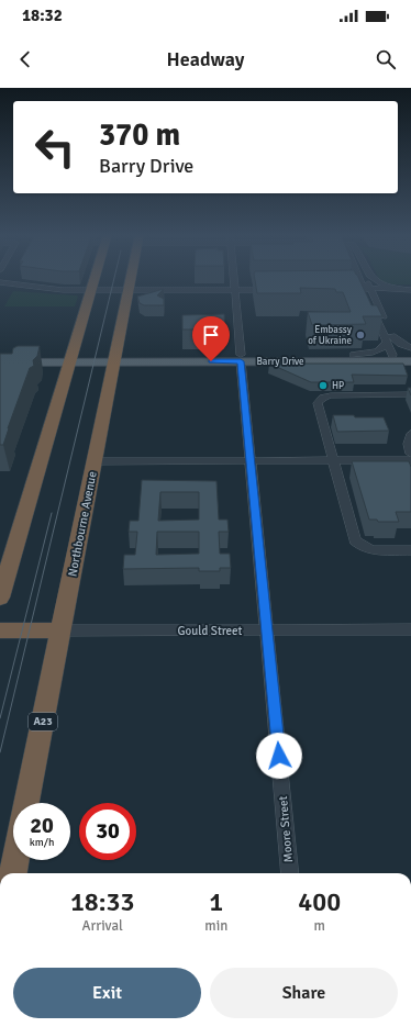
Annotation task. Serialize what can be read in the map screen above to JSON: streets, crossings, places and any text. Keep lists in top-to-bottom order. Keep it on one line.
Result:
{"streets":{"highway":["Northbourne Avenue","A23"],"main road":["Barry Drive"],"street":["Gould Street","Moore Street"]},"crossings":[["Barry Drive","Northbourne Avenue"],["Barry Drive","Moore Street"],["Northbourne Avenue","Gould Street"],["Gould Street","Moore Street"]],"places":["Embassy of Ukraine","HP"],"page":{"status":"18:32","header":"Headway","turn":["370 m","Barry Drive"],"speed":"20 km/h","limit":"30","eta":["18:33","Arrival","1","min","400","m"],"buttons":["Exit","Share"]}}
